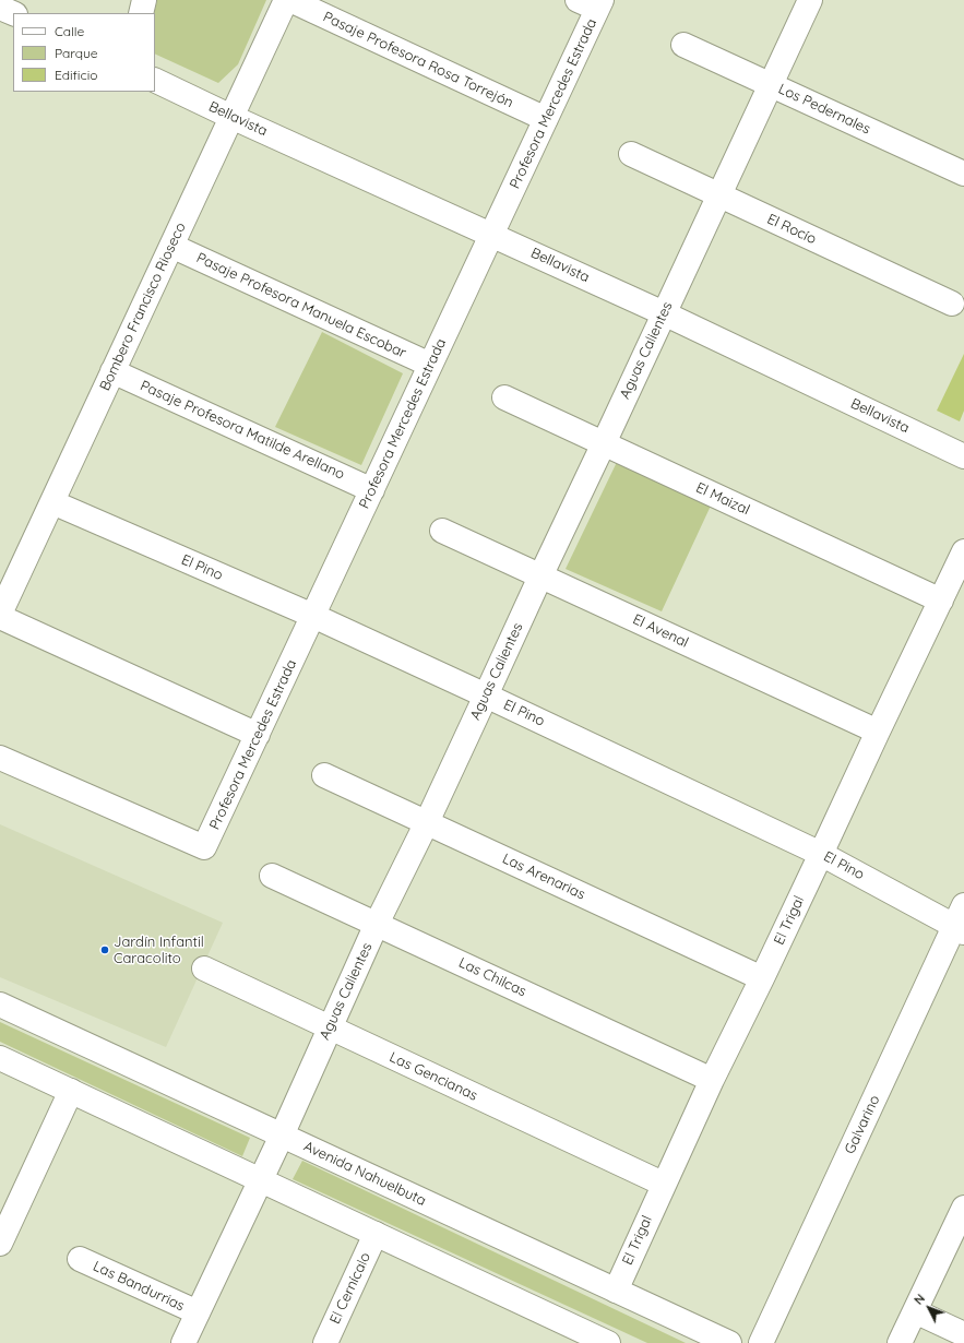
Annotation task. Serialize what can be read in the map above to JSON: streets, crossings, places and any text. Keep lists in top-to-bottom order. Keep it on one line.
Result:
{"streets":{"street":["Pasaje Profesora Rosa Torrejón","Profesora Mercedes Estrada","Los Pedernales","Bellavista","El Rocío","Pasaje Profesora Manuela Escobar","Bombero Francisco Rioseco","Aguas Calientes","Pasaje Profesora Matilde Arellano","El Maizal","El Pino","El Avenal","Las Arenarias","El Trigal","Las Chilcas","Las Gencianas","Galvarino","Avenida Nahuelbuta","Las Bandurrias","El Cernícalo"]},"crossings":[["Pasaje Profesora Rosa Torrejón","Profesora Mercedes Estrada"],["Profesora Mercedes Estrada","Bellavista"],["Profesora Mercedes Estrada","Pasaje Profesora Manuela Escobar"],["Profesora Mercedes Estrada","Pasaje Profesora Matilde Arellano"],["Profesora Mercedes Estrada","El Pino"],["Los Pedernales","Aguas Calientes"],["Bellavista","Bombero Francisco Rioseco"],["Bellavista","Aguas Calientes"],["El Rocío","Aguas Calientes"],["Pasaje Profesora Manuela Escobar","Bombero Francisco Rioseco"],["Bombero Francisco Rioseco","Pasaje Profesora Matilde Arellano"],["Bombero Francisco Rioseco","El Pino"],["Aguas Calientes","El Maizal"],["Aguas Calientes","El Pino"],["Aguas Calientes","El Avenal"],["Aguas Calientes","Las Arenarias"],["Aguas Calientes","Las Chilcas"],["Aguas Calientes","Las Gencianas"],["Aguas Calientes","Avenida Nahuelbuta"],["Aguas Calientes","Las Bandurrias"],["El Maizal","El Trigal"],["El Pino","El Trigal"],["El Pino","Galvarino"],["El Avenal","El Trigal"],["Las Arenarias","El Trigal"],["El Trigal","Las Chilcas"],["El Trigal","Las Gencianas"],["El Trigal","Avenida Nahuelbuta"]],"places":["Jardín Infantil Caracolito"],"legend":["Calle","Parque","Edificio"],"north":"top left"}
